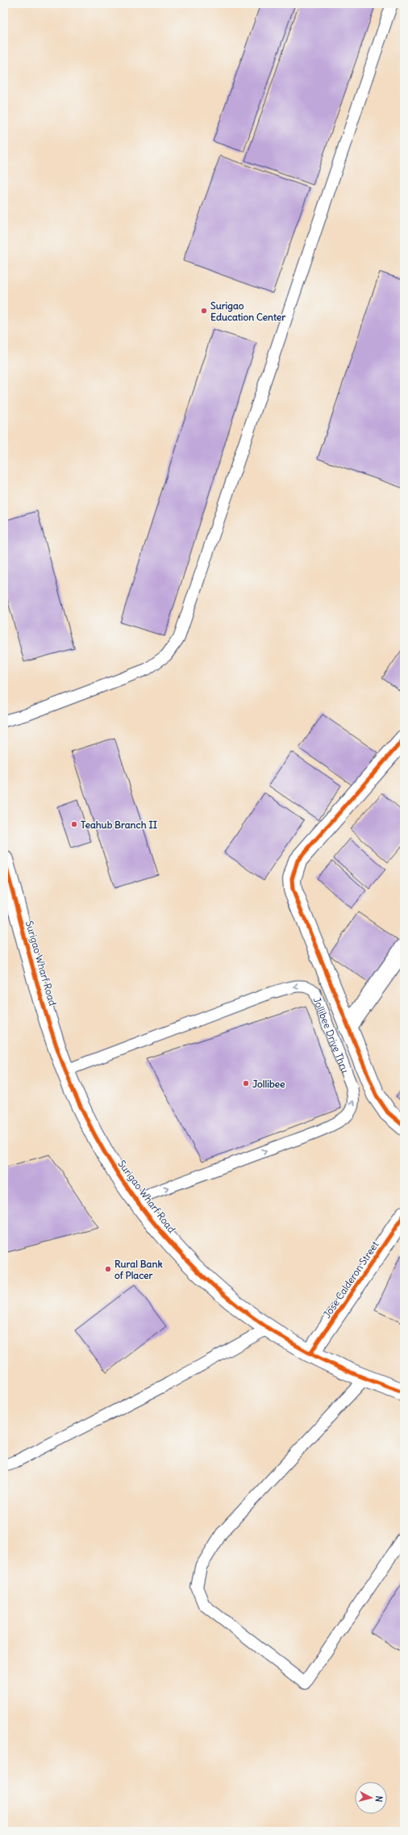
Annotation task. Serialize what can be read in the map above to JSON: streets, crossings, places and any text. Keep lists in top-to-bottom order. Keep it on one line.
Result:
{"streets":{"street":["Surigao Wharf Road","Jose Calderon Street"],"lane":["Jollibee Drive Thru"]},"crossings":[["Surigao Wharf Road","Jollibee Drive Thru"],["Surigao Wharf Road","Jose Calderon Street"]],"places":["Surigao Education Center","Teahub Branch II","Jollibee","Rural Bank of Placer"],"north":"right"}
